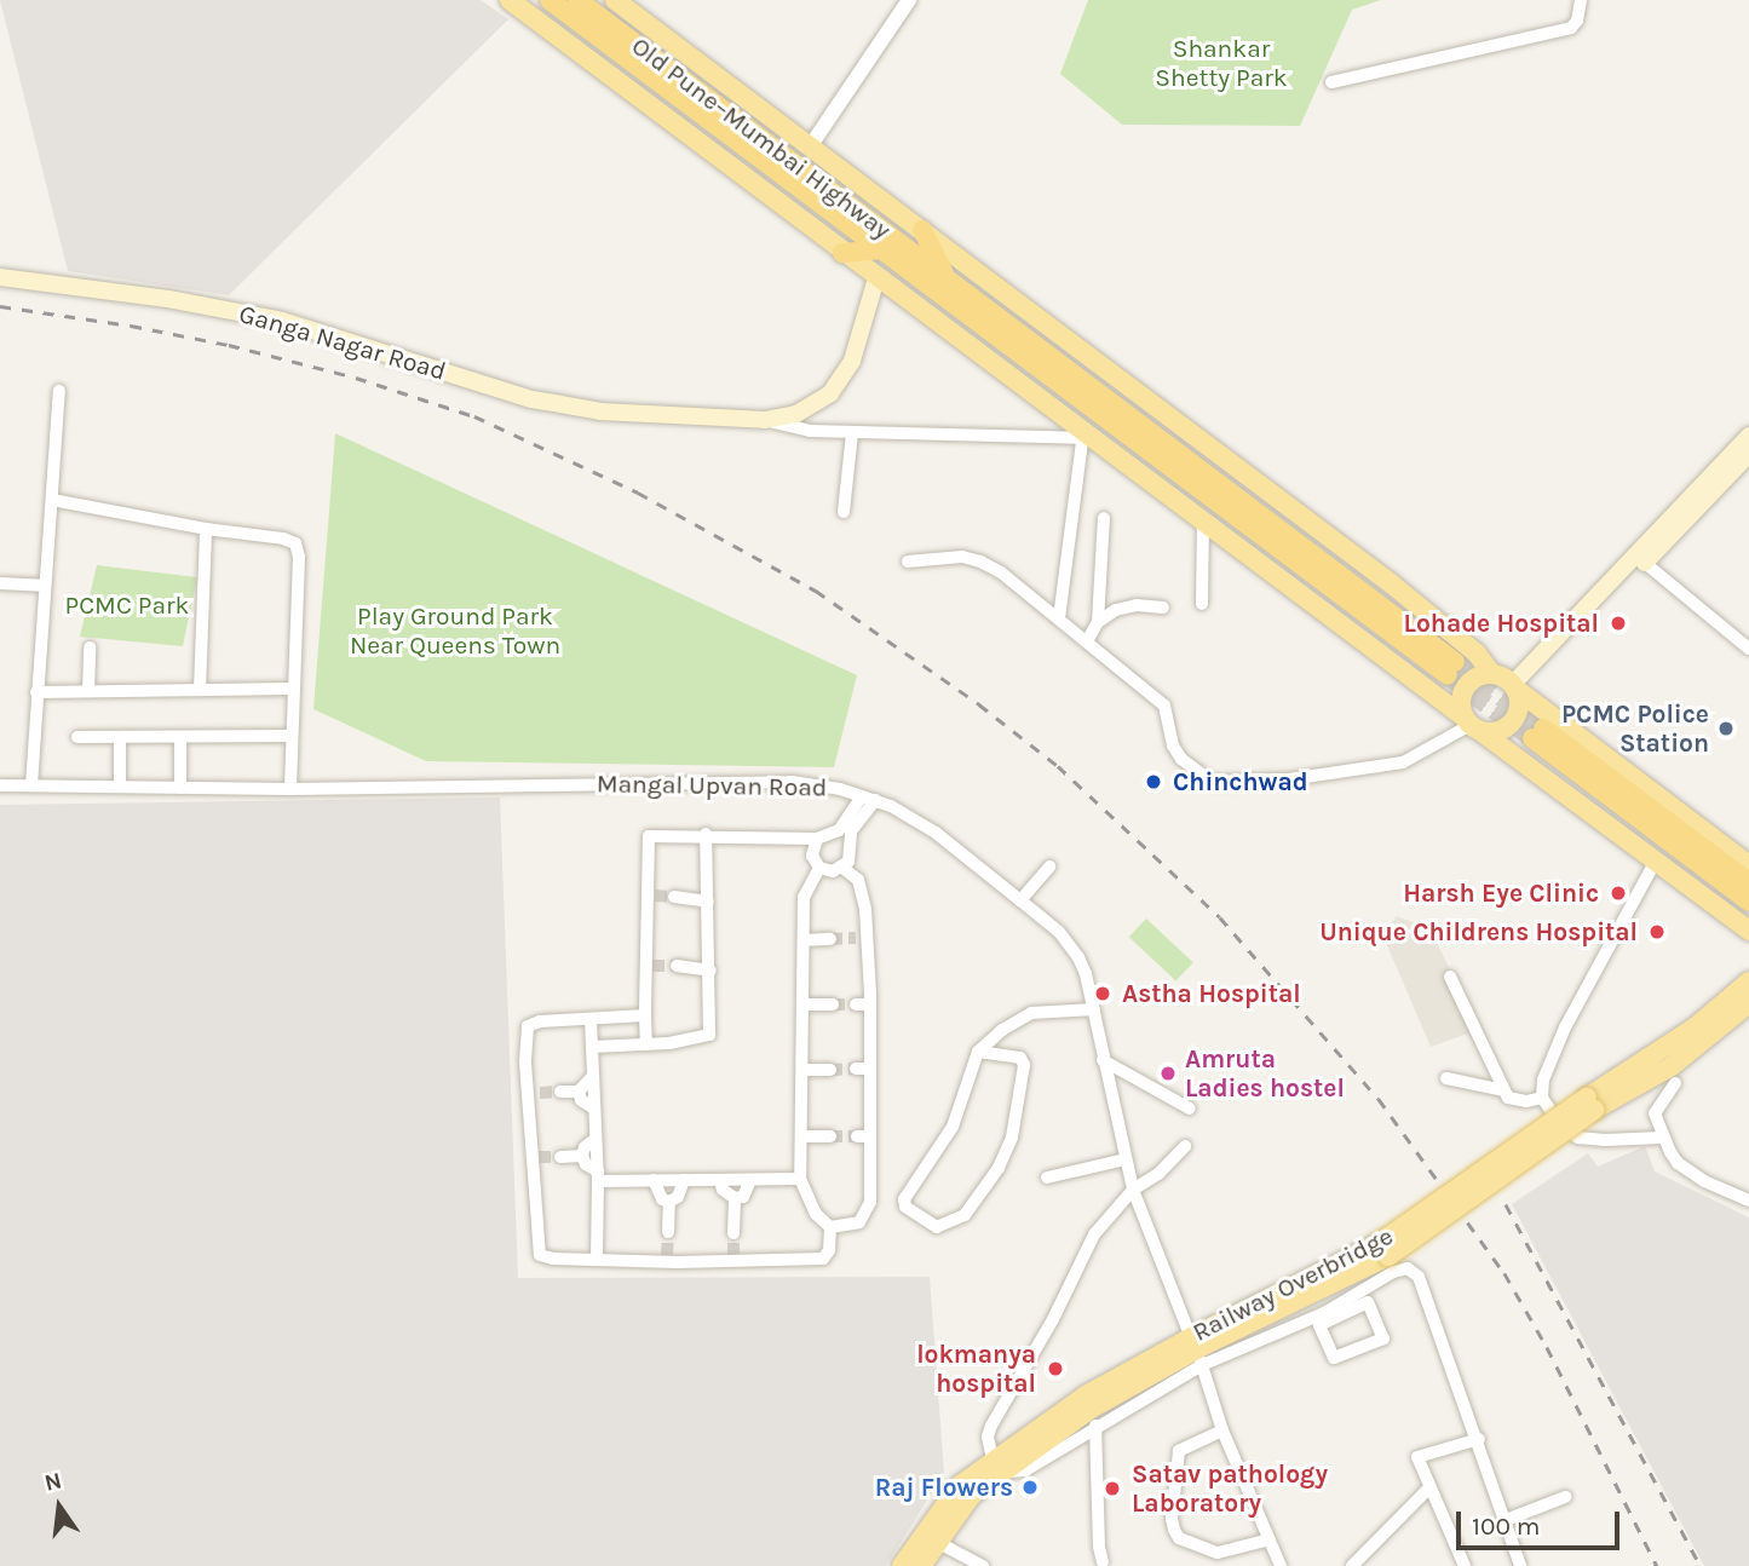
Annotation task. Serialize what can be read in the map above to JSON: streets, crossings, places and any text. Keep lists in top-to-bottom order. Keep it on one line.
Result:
{"streets":{"highway":["Old Pune–Mumbai Highway"],"main road":["Ganga Nagar Road","Railway Overbridge"],"street":["Mangal Upvan Road"]},"parks":["Shankar Shetty Park","PCMC Park","Play Ground Park Near Queens Town"],"places":["Lohade Hospital","PCMC Police Station","Chinchwad","Harsh Eye Clinic","Unique Childrens Hospital","Astha Hospital","Amruta Ladies hostel","lokmanya hospital","Raj Flowers","Satav pathology Laboratory"],"scale_bar":"100 m","north":"top"}
